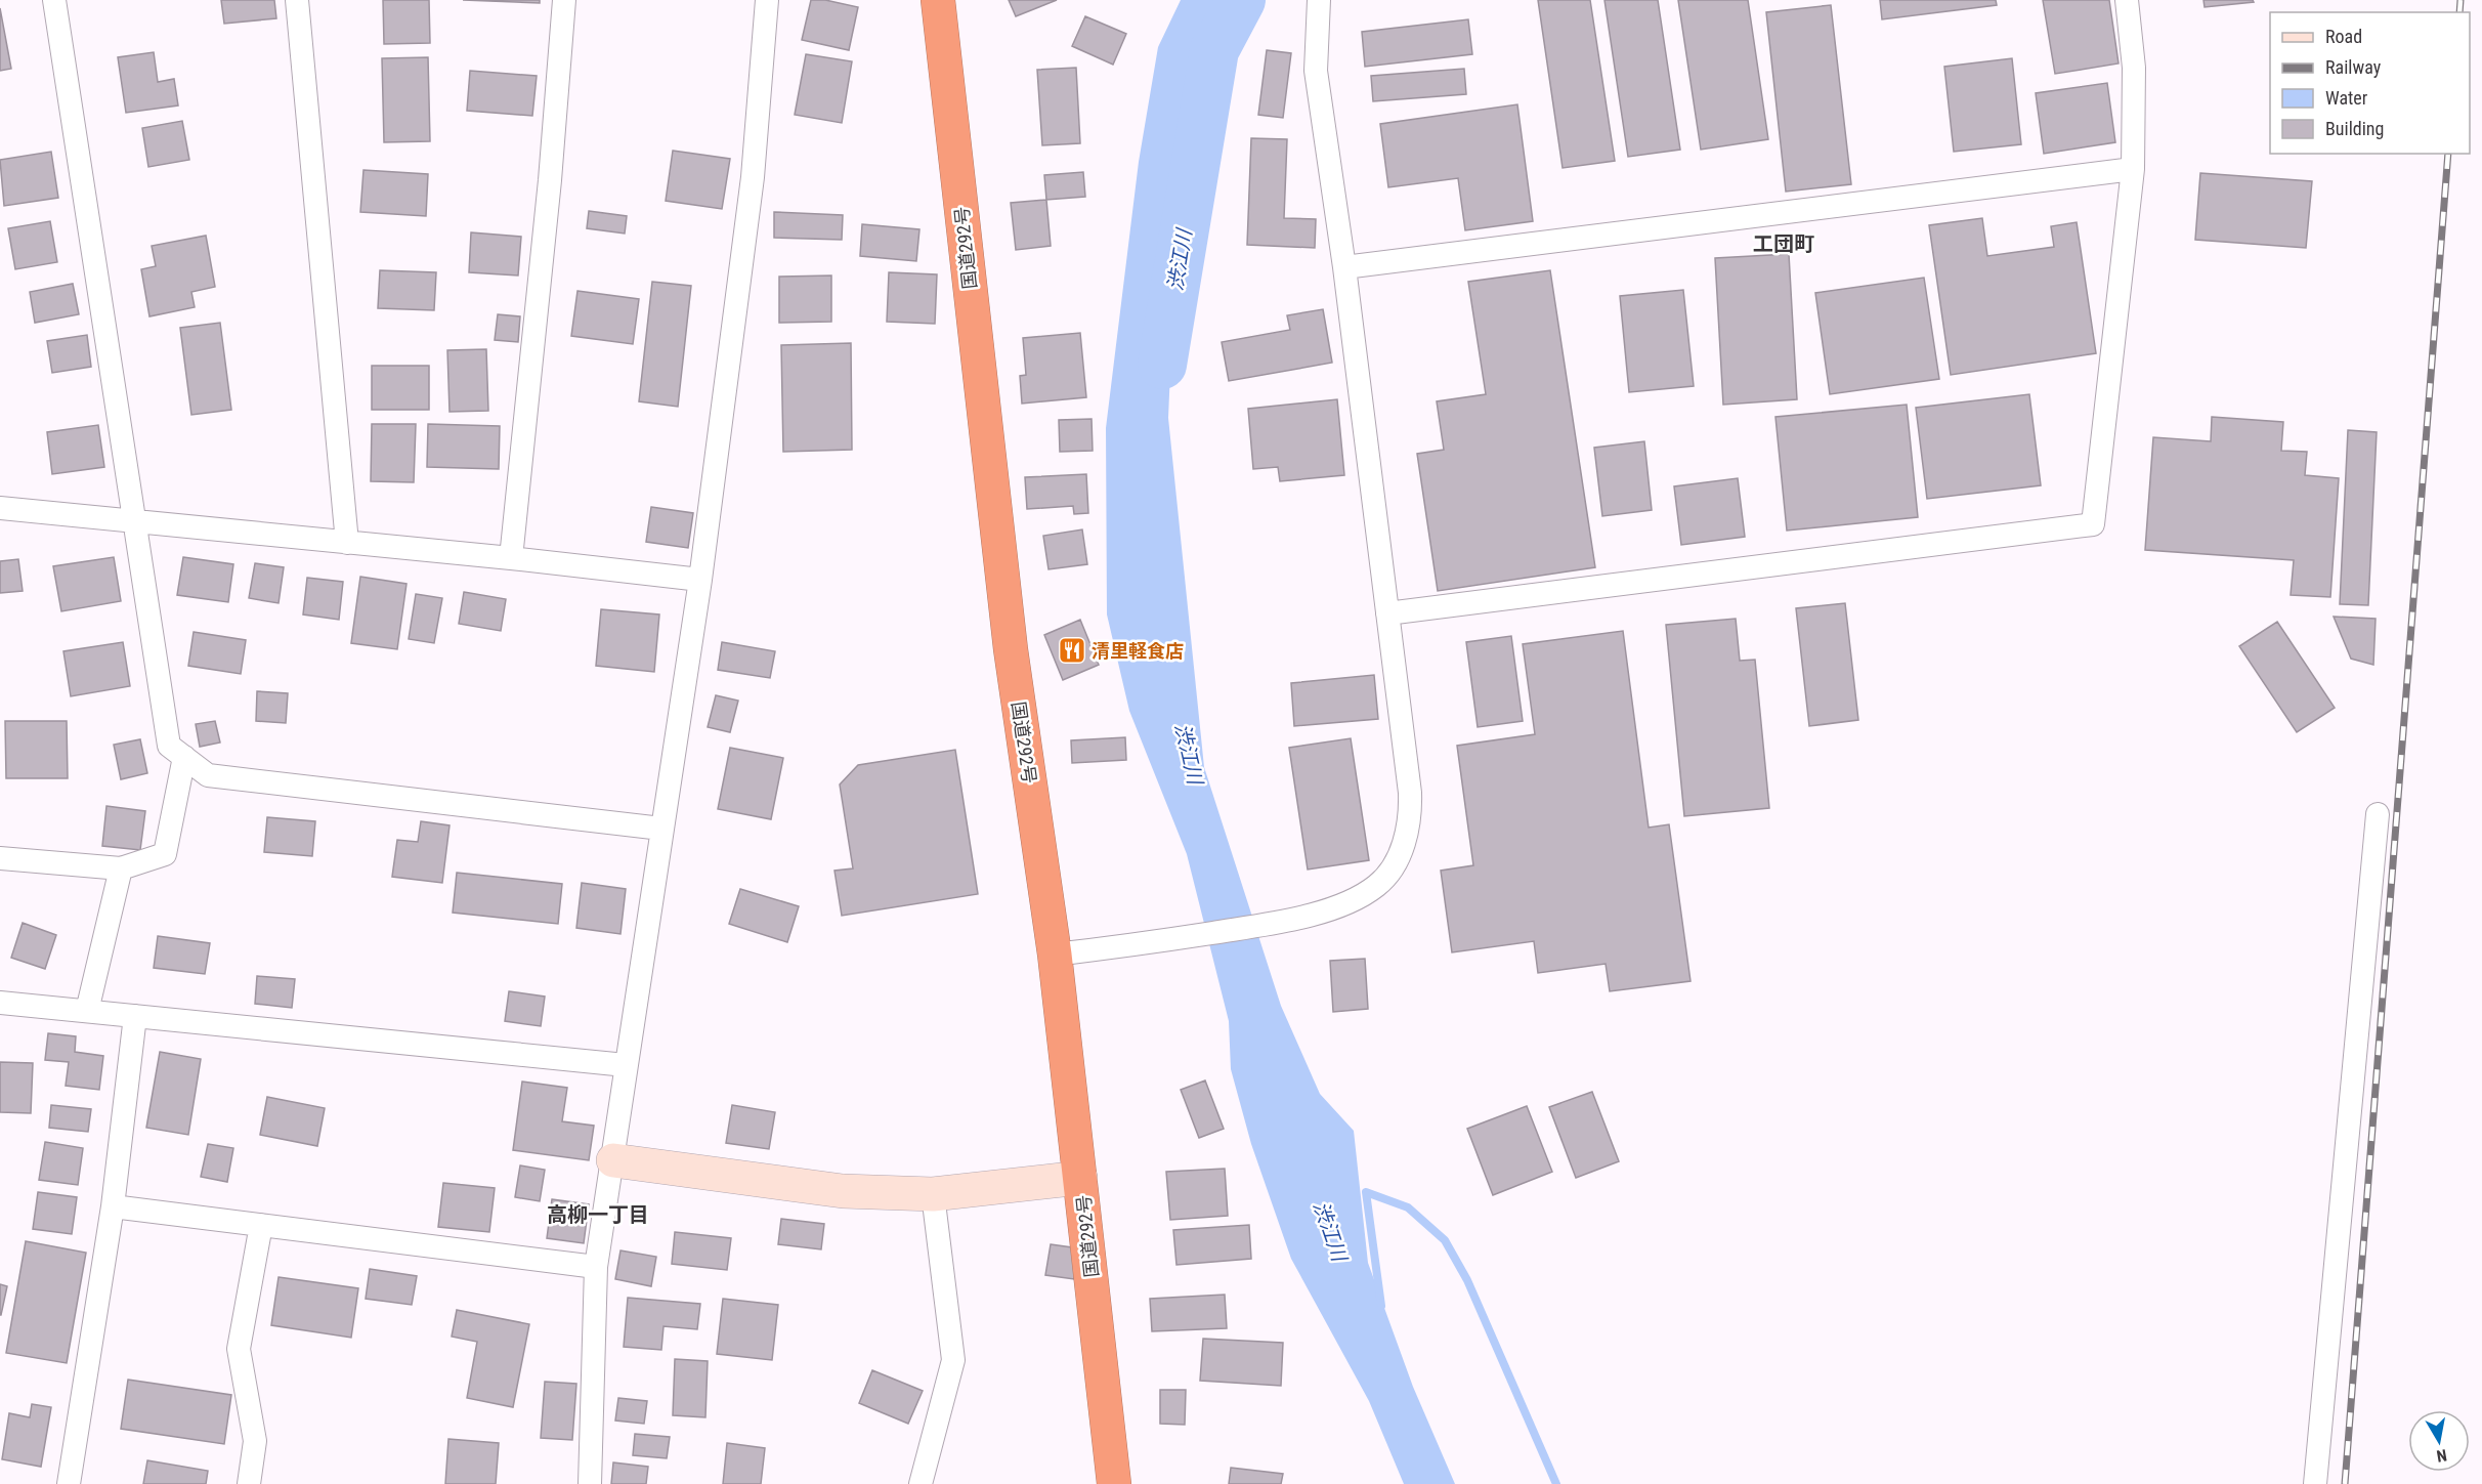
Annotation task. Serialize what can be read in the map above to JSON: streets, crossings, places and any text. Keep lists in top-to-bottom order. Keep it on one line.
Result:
{"streets":{"highway":["国道292号"]},"districts":["工団町","高柳一丁目"],"water":["渋江川"],"places":{"restaurant":["清里軽食店"]},"legend":["Road","Railway","Water","Building"],"north":"bottom"}
